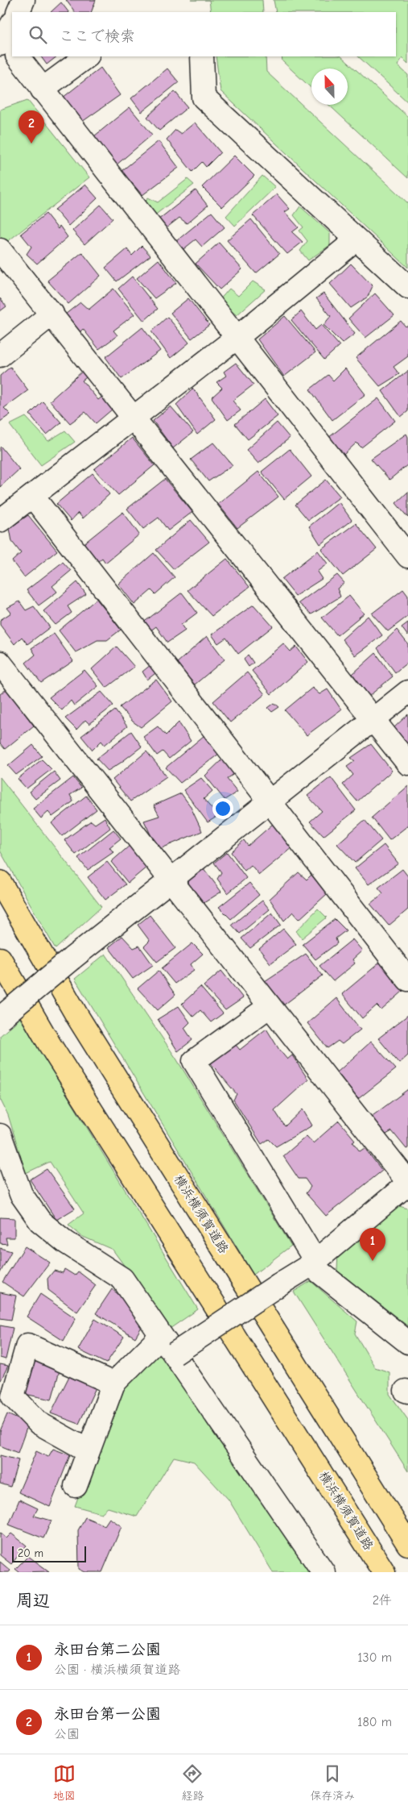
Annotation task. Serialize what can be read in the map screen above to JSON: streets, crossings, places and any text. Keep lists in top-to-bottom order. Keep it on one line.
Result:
{"streets":{"highway":["横浜横須賀道路"]},"scale_bar":"20 m","north":"top","page":{"search":"ここで検索","pins":["2","1"],"scale":"20 m","heading":["周辺","2件"],"list":[{"mark":"1","name":"永田台第二公園","note":"公園 · 横浜横須賀道路","value":"130 m"},{"mark":"2","name":"永田台第一公園","note":"公園","value":"180 m"}],"nav":["地図","経路","保存済み"]}}
